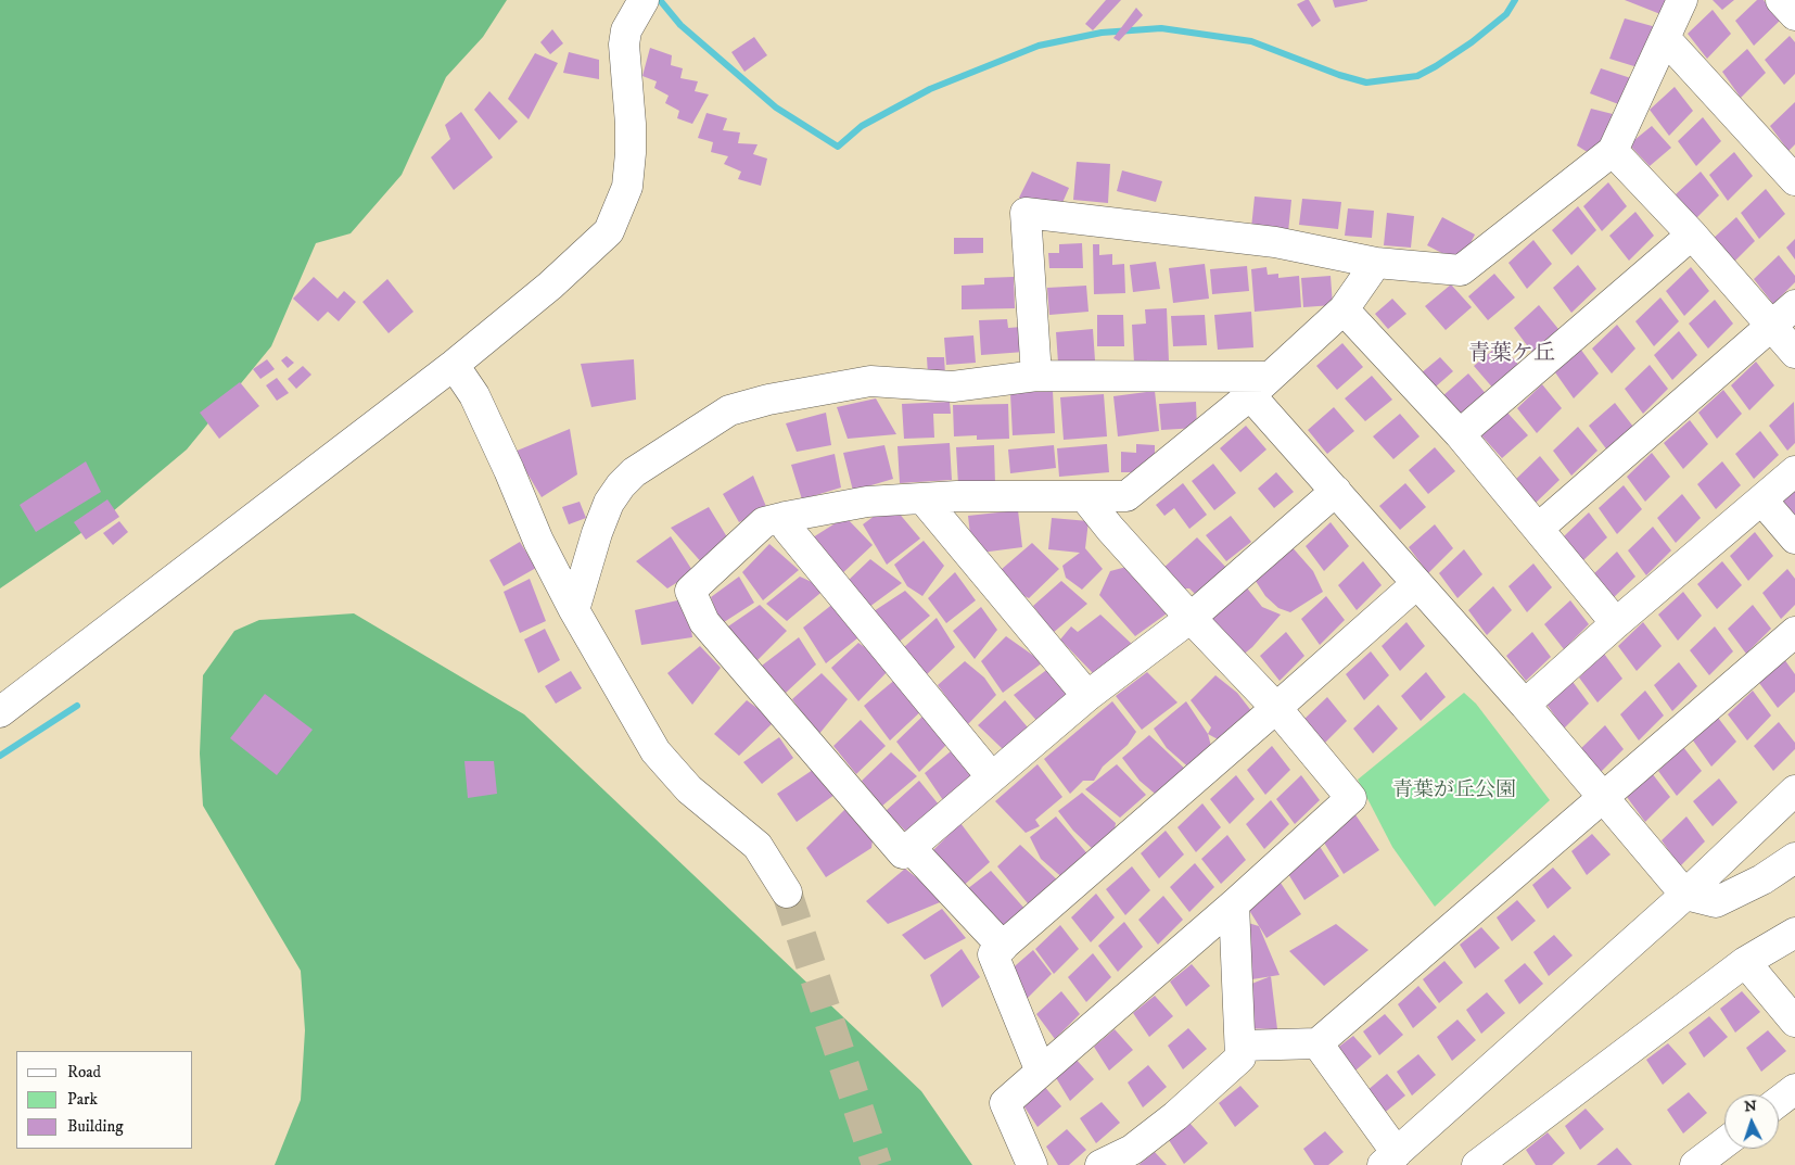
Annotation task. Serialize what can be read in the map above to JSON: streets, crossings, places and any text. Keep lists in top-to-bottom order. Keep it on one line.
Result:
{"districts":["青葉ケ丘"],"parks":["青葉が丘公園"],"legend":["Road","Park","Building"],"north":"top"}
